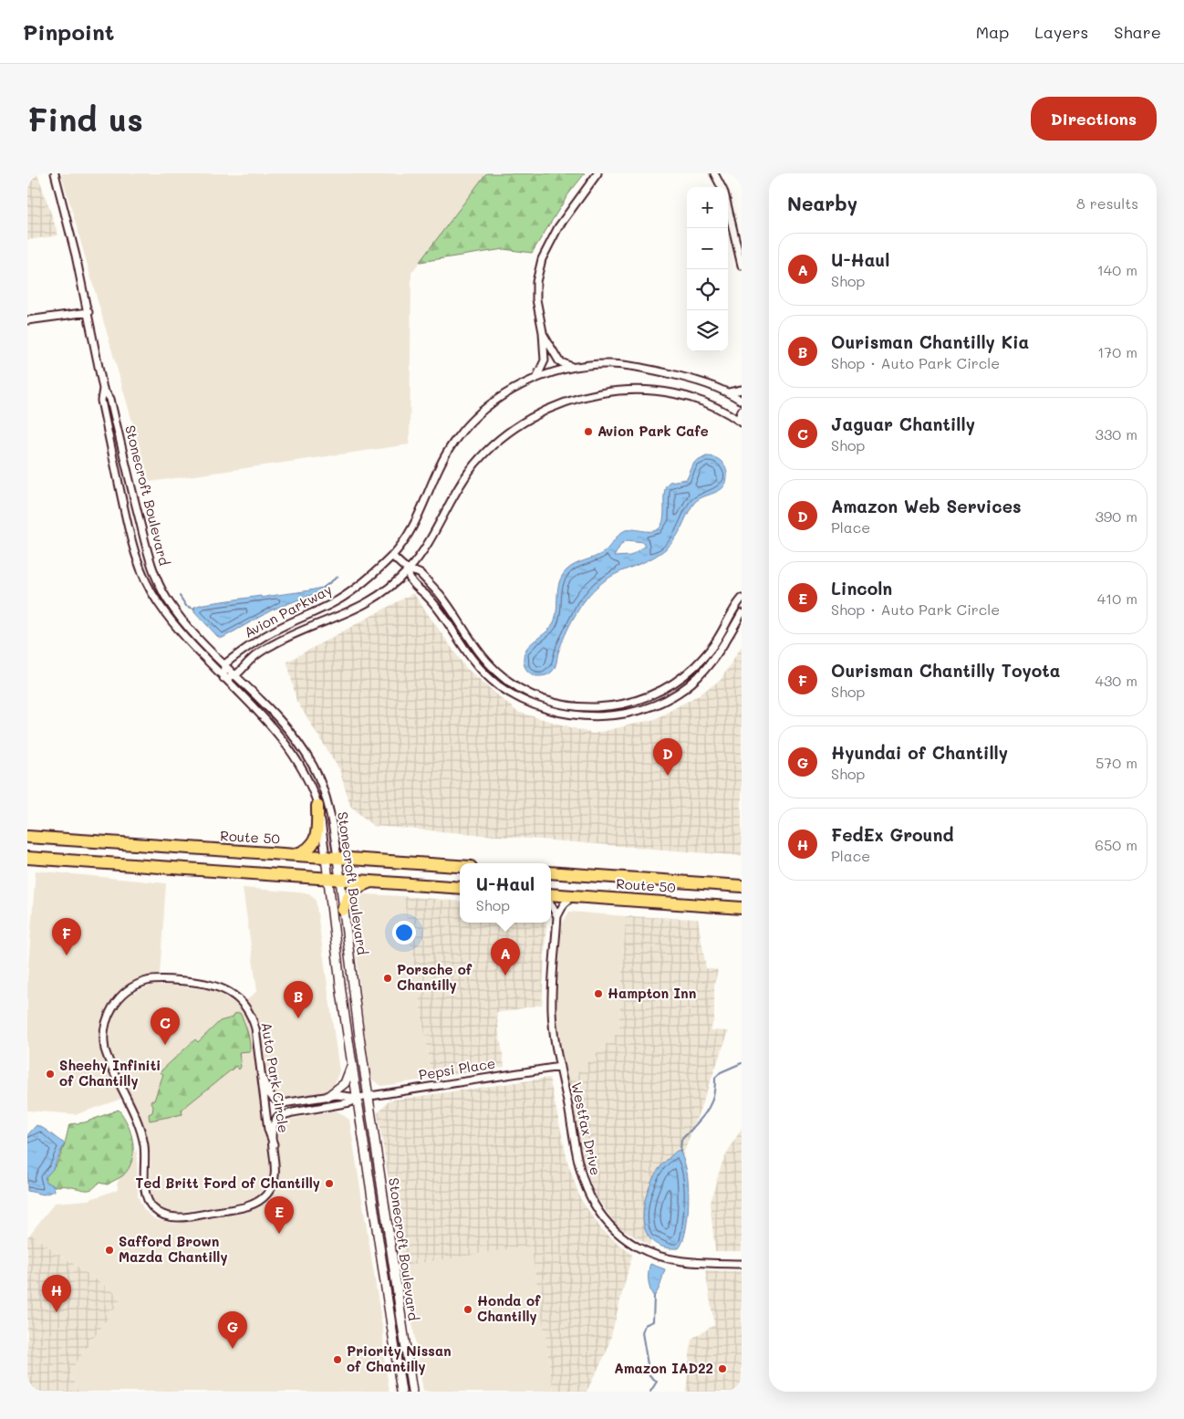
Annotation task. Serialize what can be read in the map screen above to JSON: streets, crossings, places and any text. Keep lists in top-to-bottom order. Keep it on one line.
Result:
{"streets":{"highway":["Route 50"],"main road":["Stonecroft Boulevard"],"street":["Avion Parkway","Pepsi Place","Auto Park Circle","Westfax Drive"]},"crossings":[["Stonecroft Boulevard","Avion Parkway"],["Stonecroft Boulevard","Route 50"],["Stonecroft Boulevard","Pepsi Place"],["Stonecroft Boulevard","Auto Park Circle"],["Pepsi Place","Auto Park Circle"],["Pepsi Place","Westfax Drive"]],"places":["Avion Park Cafe","Porsche of Chantilly","Hampton Inn","Sheehy Infiniti of Chantilly","Ted Britt Ford of Chantilly","Safford Brown Mazda Chantilly","Honda of Chantilly","Priority Nissan of Chantilly","Amazon IAD22"],"page":{"header":"Pinpoint","nav":["Map","Layers","Share"],"buttons":"Directions","title":"Find us","heading":["Nearby","8 results"],"map_buttons":["+","−"],"list":[{"mark":"A","name":"U-Haul","note":"Shop","value":"140 m"},{"mark":"B","name":"Ourisman Chantilly Kia","note":"Shop · Auto Park Circle","value":"170 m"},{"mark":"C","name":"Jaguar Chantilly","note":"Shop","value":"330 m"},{"mark":"D","name":"Amazon Web Services","note":"Place","value":"390 m"},{"mark":"E","name":"Lincoln","note":"Shop · Auto Park Circle","value":"410 m"},{"mark":"F","name":"Ourisman Chantilly Toyota","note":"Shop","value":"430 m"},{"mark":"G","name":"Hyundai of Chantilly","note":"Shop","value":"570 m"},{"mark":"H","name":"FedEx Ground","note":"Place","value":"650 m"}],"pins":["D","F","A","B","C","E","H","G"],"popup":["U-Haul","Shop"]}}
